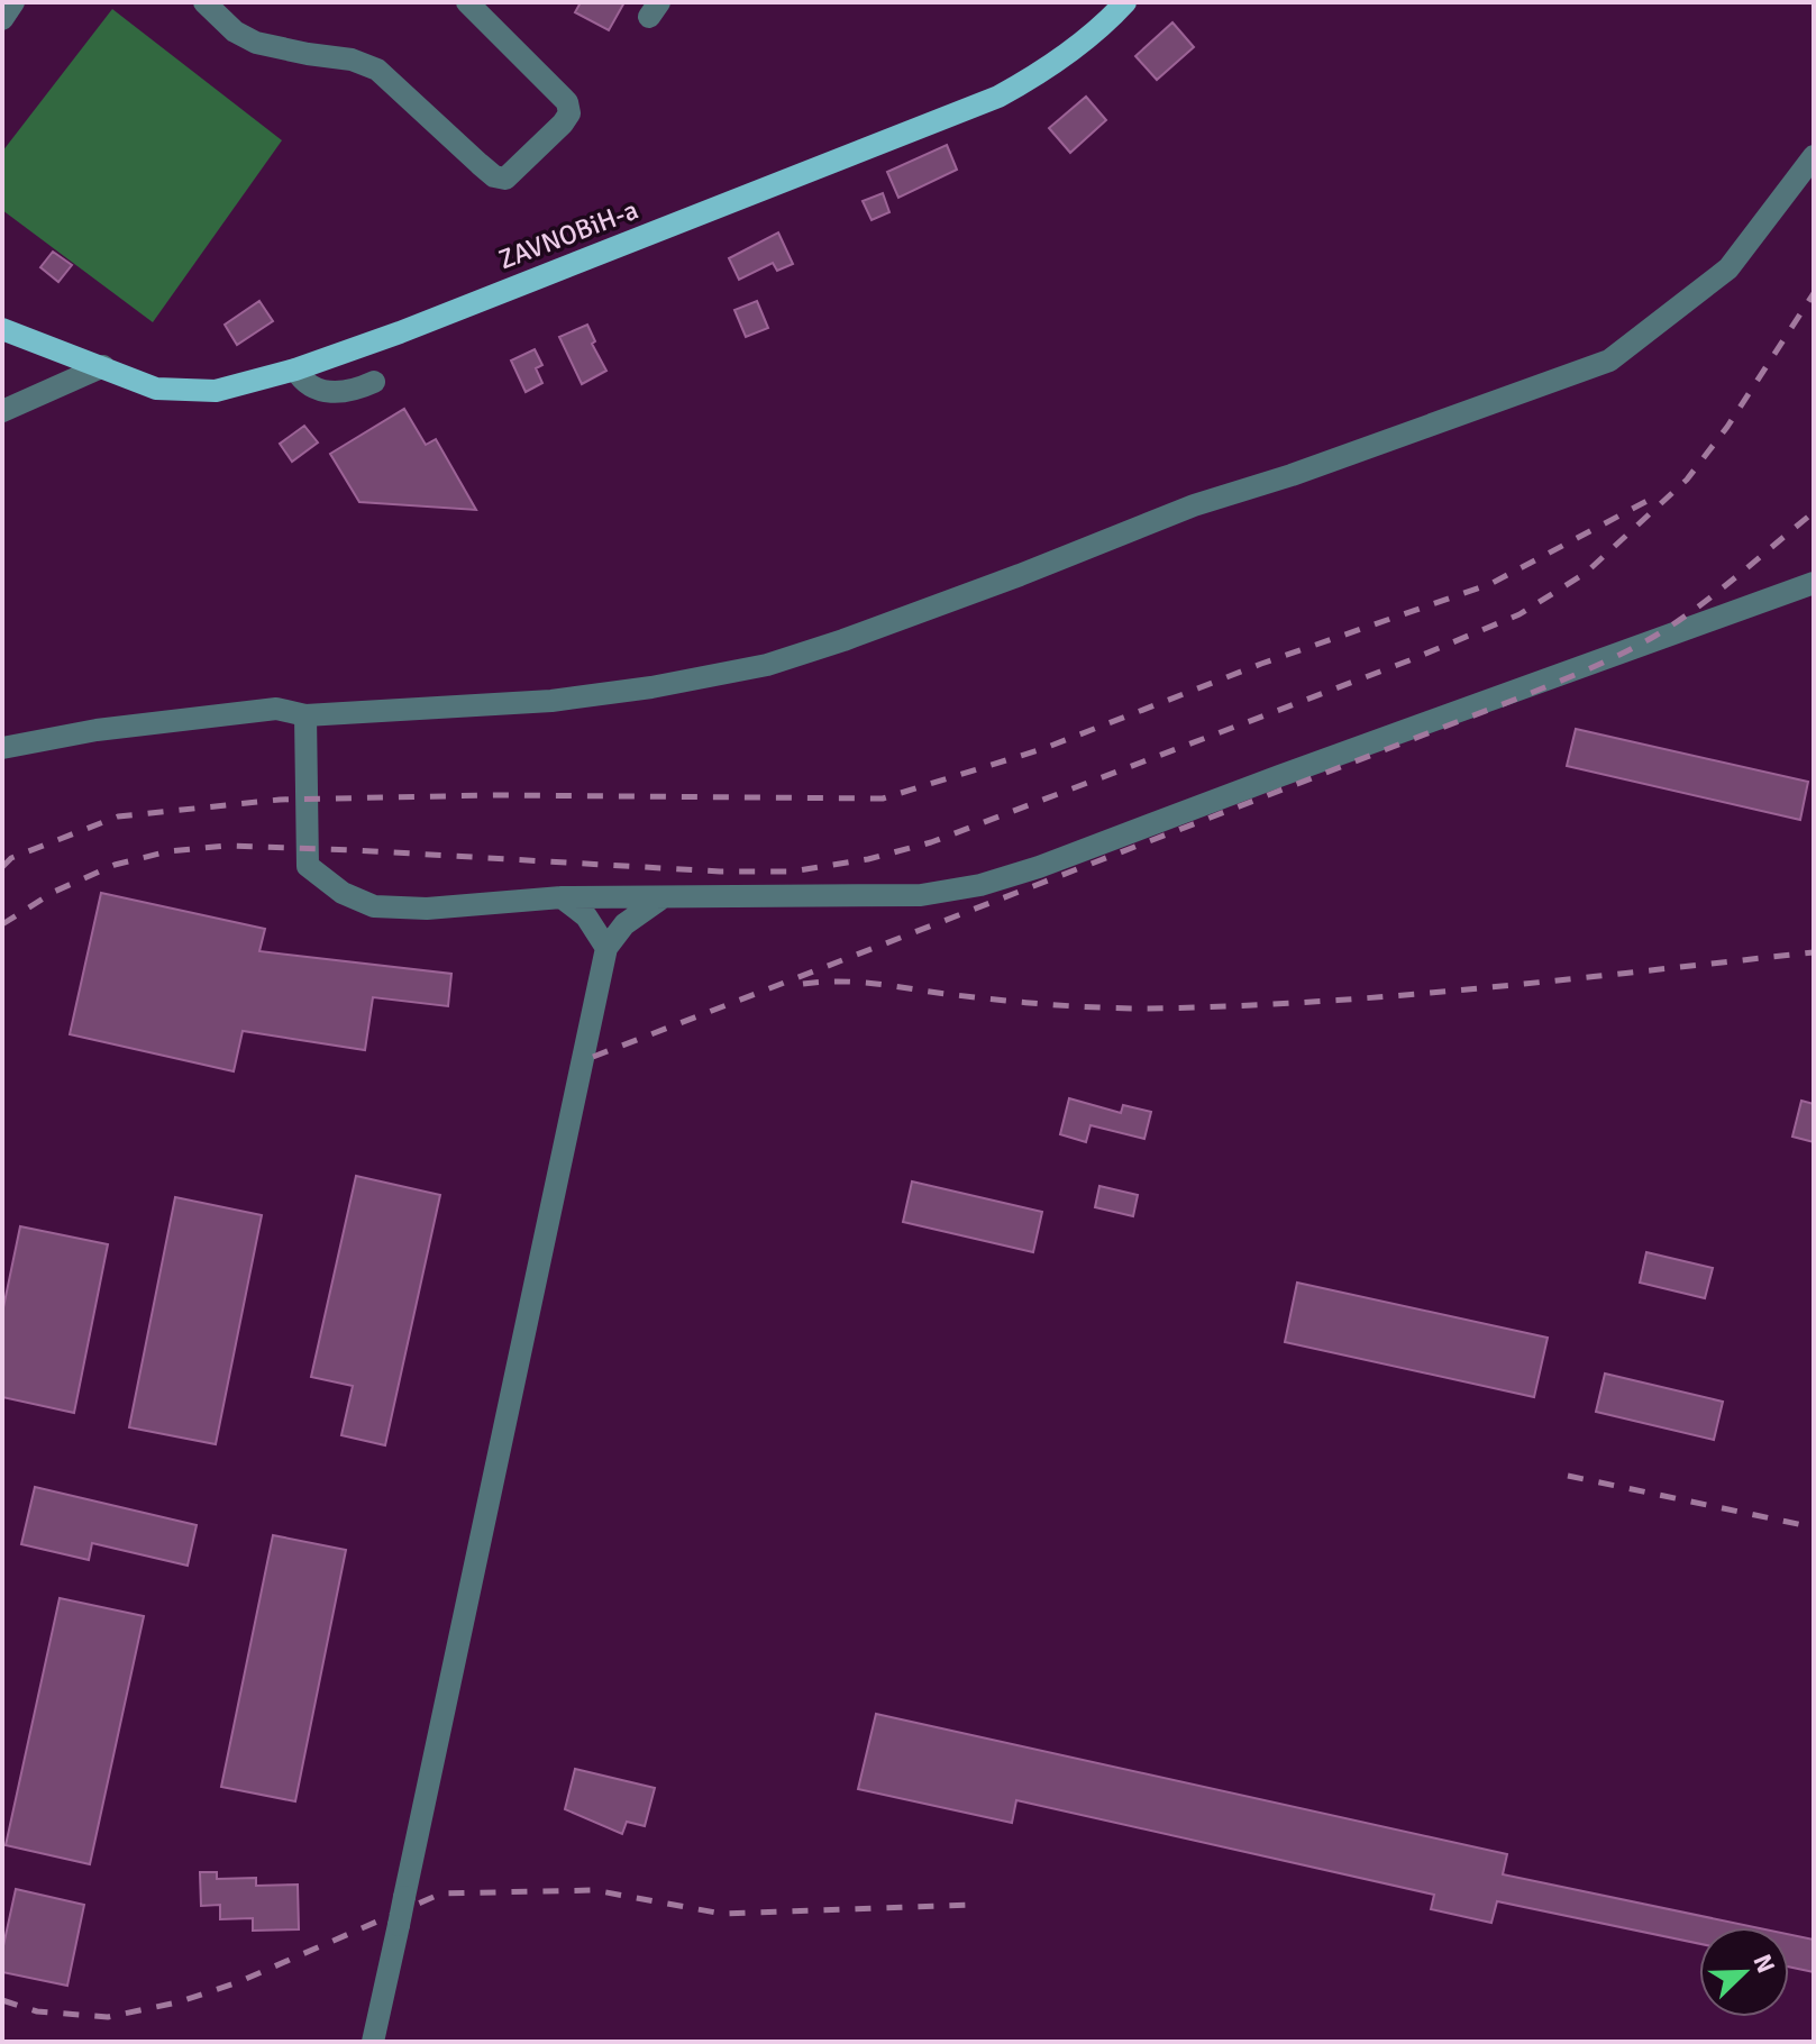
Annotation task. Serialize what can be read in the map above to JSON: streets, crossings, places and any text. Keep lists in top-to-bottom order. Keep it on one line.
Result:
{"streets":{"main road":["ZAVNOBiH-a"]},"north":"top right"}
